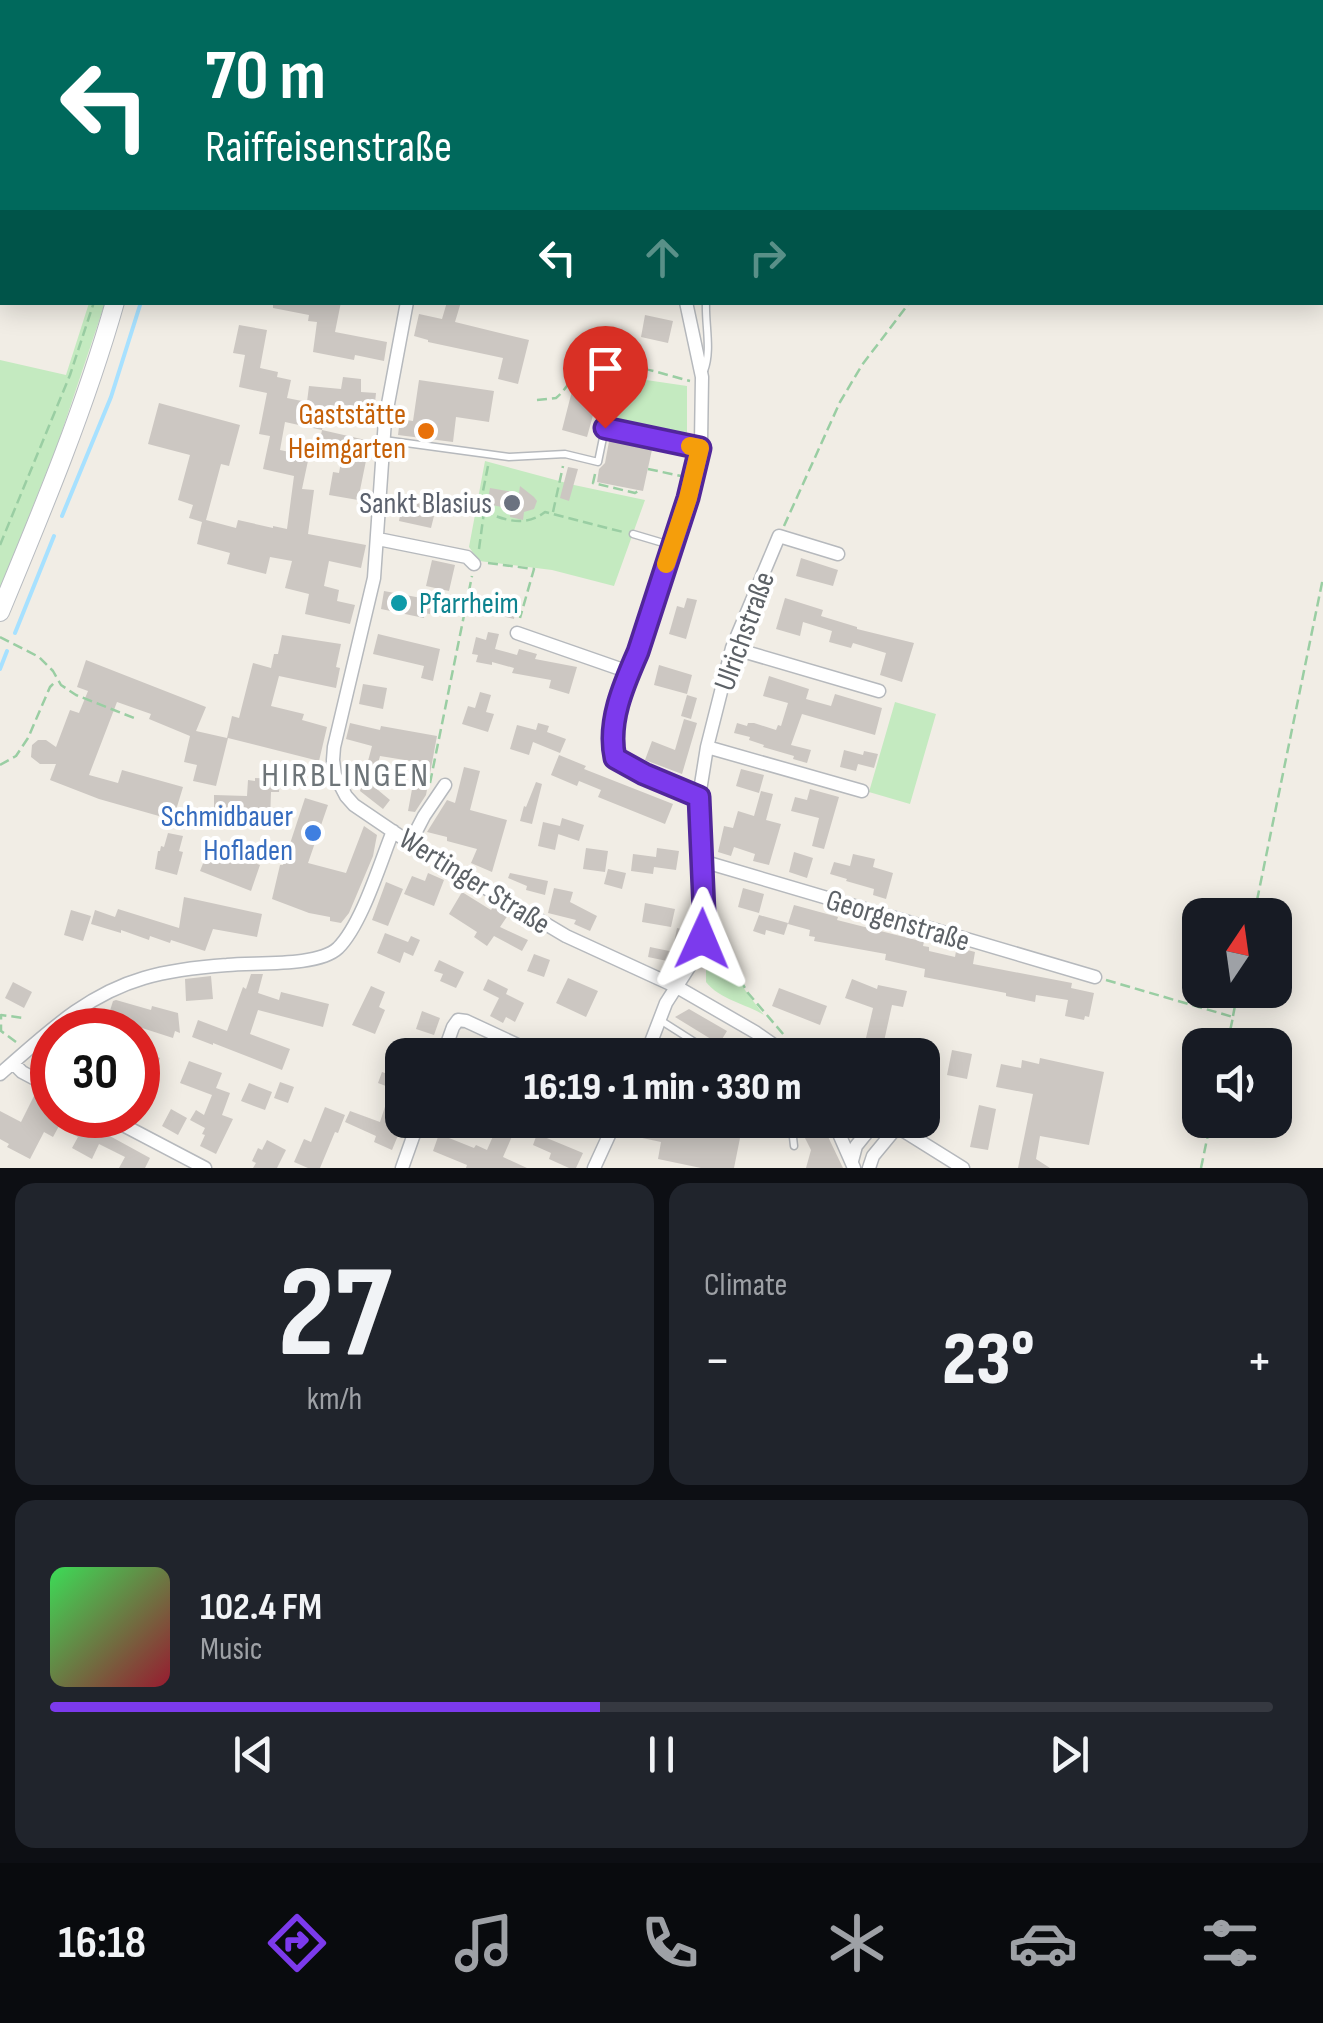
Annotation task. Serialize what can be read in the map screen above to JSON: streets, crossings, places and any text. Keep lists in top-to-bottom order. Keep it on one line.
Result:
{"streets":{"street":["Ulrichstraße","Wertinger Straße","Georgenstraße"]},"crossings":[["Ulrichstraße","Wertinger Straße"],["Ulrichstraße","Georgenstraße"]],"districts":["HIRBLINGEN"],"places":["Gaststätte Heimgarten","Sankt Blasius","Pfarrheim","Schmidbauer Hofladen"],"north":"top","page":{"turn":["70 m","Raiffeisenstraße"],"limit":"30","trip":"16:19 · 1 min · 330 m","tile":[["27","km/h"],"Climate"],"heat":["−","23°","+"],"song":["102.4 FM","Music"],"tabs":"16:18"}}
